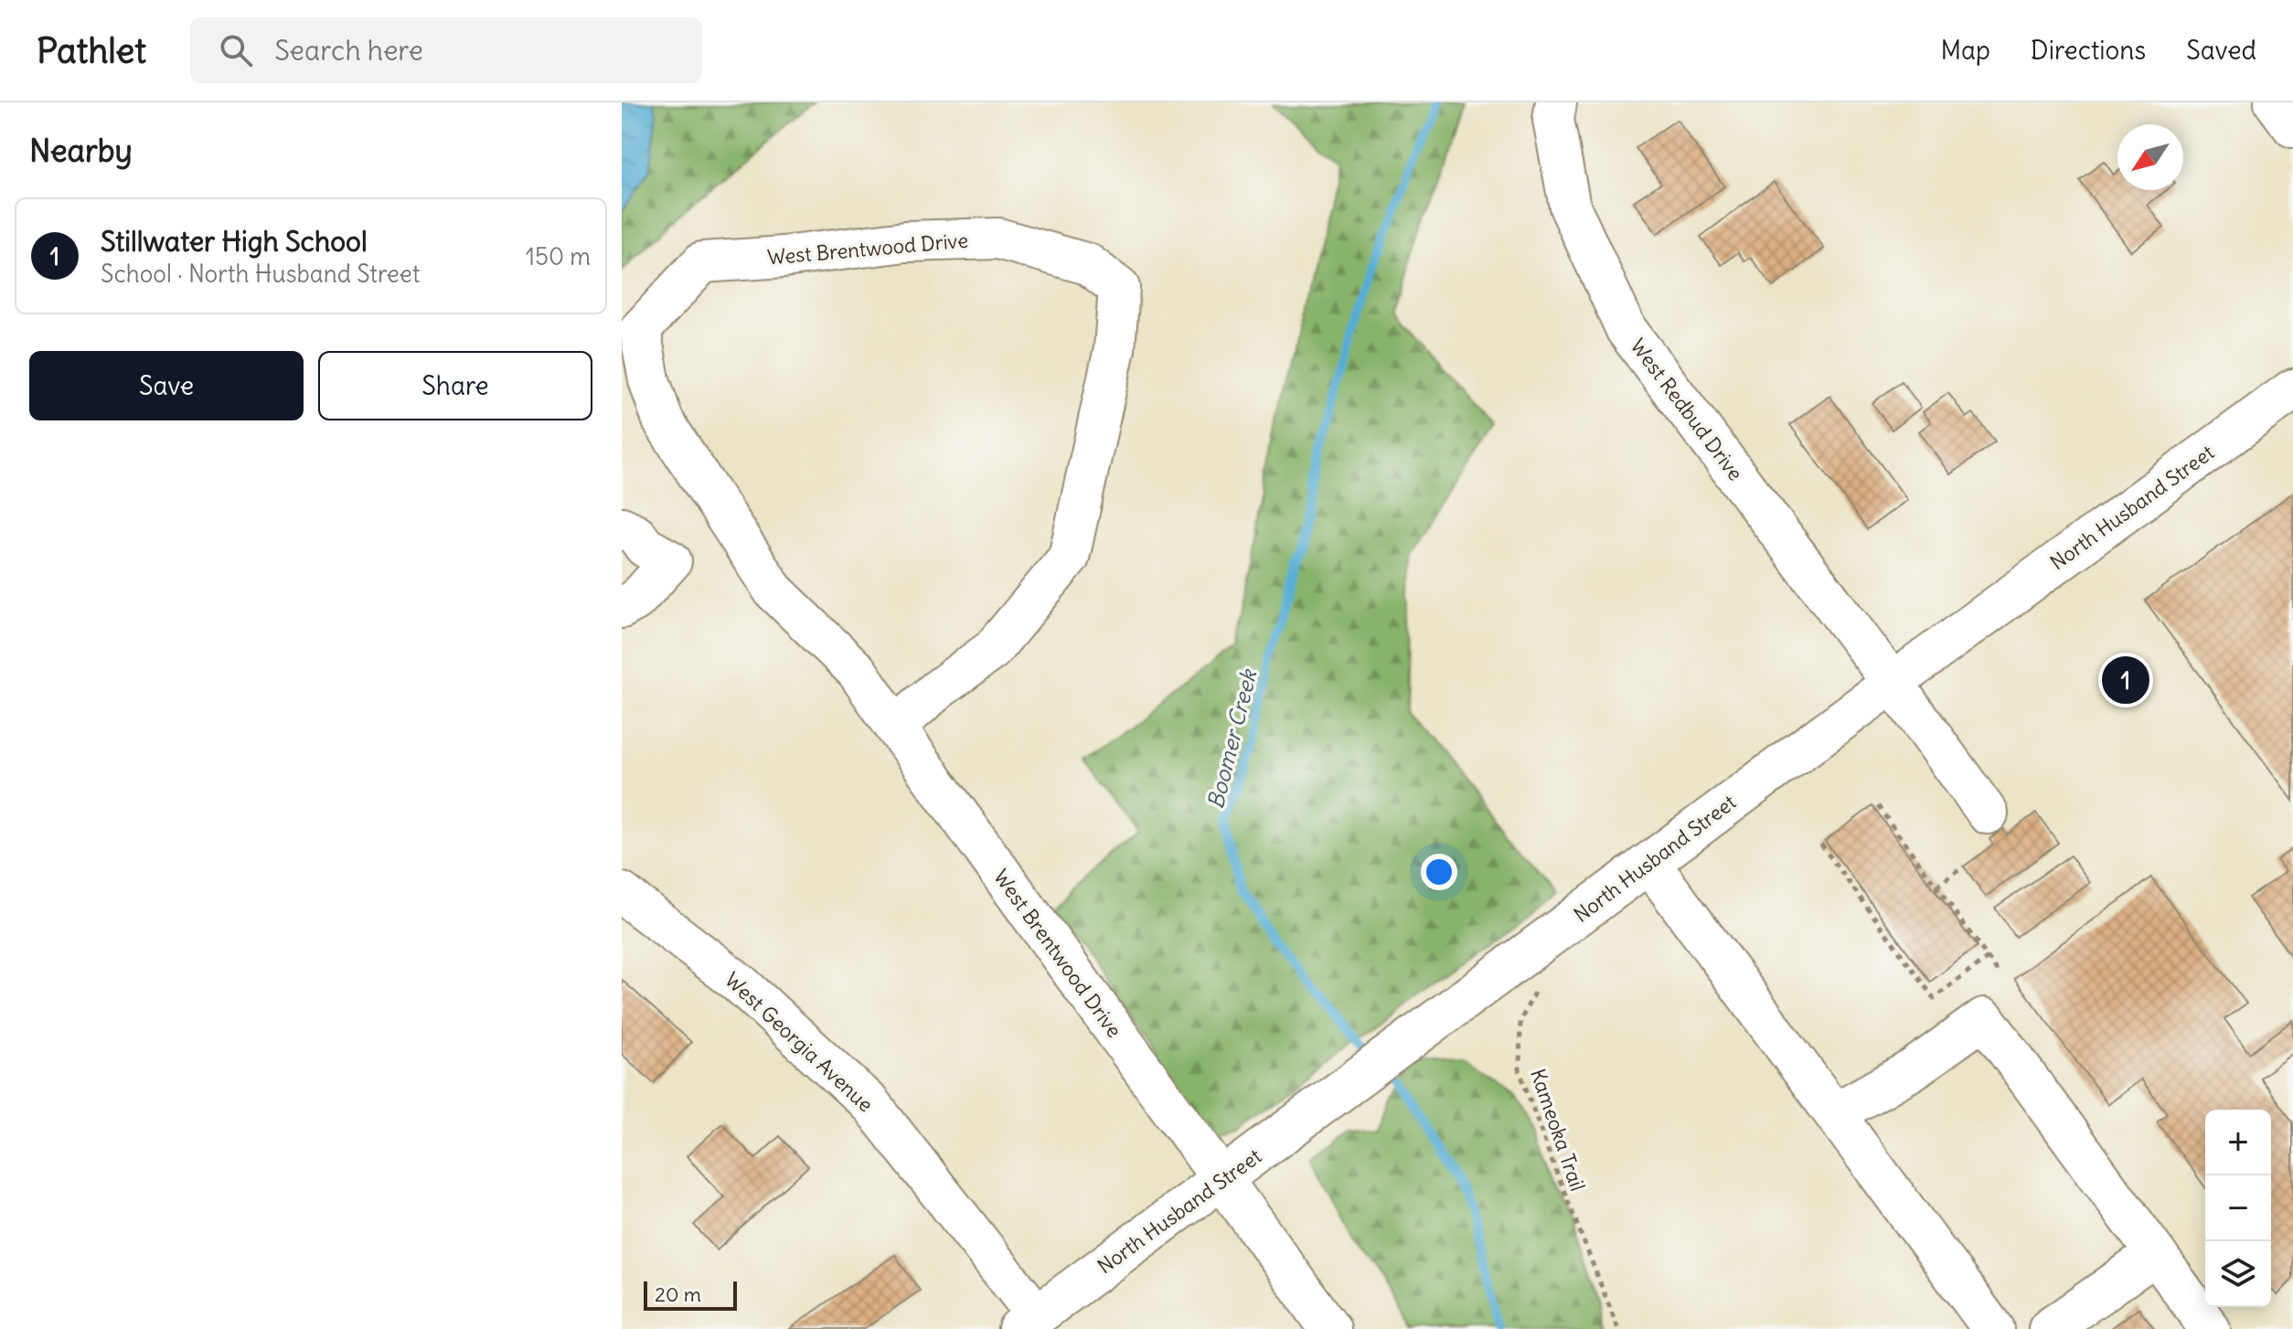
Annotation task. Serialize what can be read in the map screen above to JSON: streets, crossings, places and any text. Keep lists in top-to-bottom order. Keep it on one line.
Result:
{"streets":{"street":["West Brentwood Drive","West Redbud Drive","North Husband Street","West Georgia Avenue"],"path":["Kameoka Trail"]},"crossings":[["West Brentwood Drive","North Husband Street"],["West Redbud Drive","North Husband Street"],["North Husband Street","West Georgia Avenue"]],"water":["Boomer Creek"],"scale_bar":"20 m","north":"bottom left","page":{"header":"Pathlet","search":"Search here","nav":["Map","Directions","Saved"],"heading":"Nearby","list":[{"mark":"1","name":"Stillwater High School","note":"School · North Husband Street","value":"150 m"}],"buttons":["Save","Share"],"pins":"1","map_buttons":["+","−"],"scale":"20 m"}}
